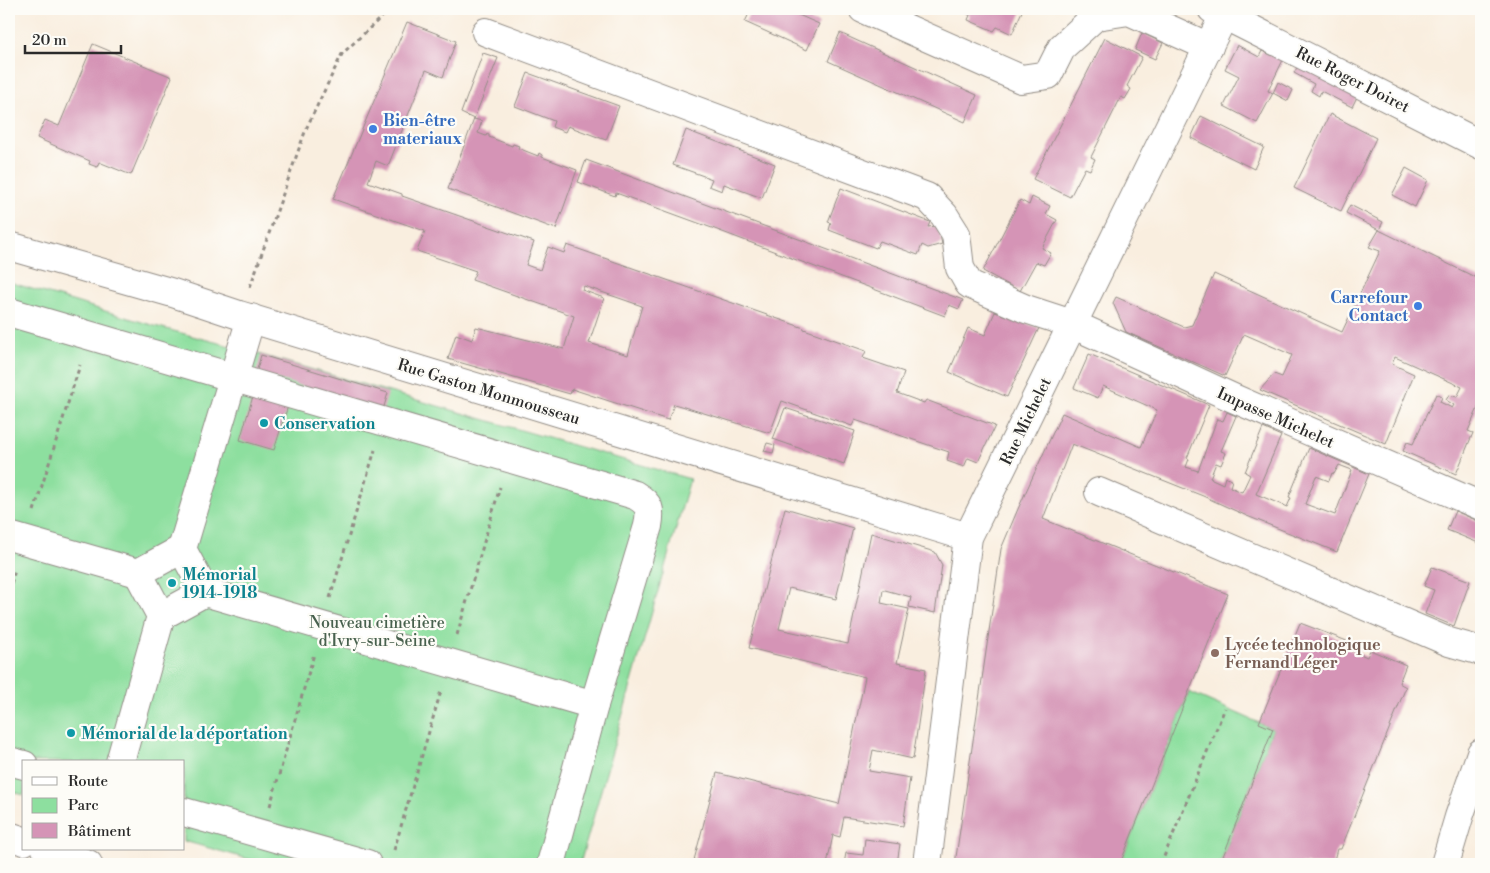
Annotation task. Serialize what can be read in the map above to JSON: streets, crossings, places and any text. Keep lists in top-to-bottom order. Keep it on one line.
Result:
{"streets":{"street":["Rue Roger Doiret","Rue Gaston Monmousseau","Impasse Michelet","Rue Michelet"]},"crossings":[["Rue Roger Doiret","Rue Michelet"],["Rue Gaston Monmousseau","Rue Michelet"],["Impasse Michelet","Rue Michelet"]],"parks":["Nouveau cimetière d'Ivry-sur-Seine"],"places":["Bien-être materiaux","Carrefour Contact","Conservation","Mémorial 1914-1918","Lycée technologique Fernand Léger","Mémorial de la déportation"],"legend":["Route","Parc","Bâtiment"],"scale_bar":"20 m"}
